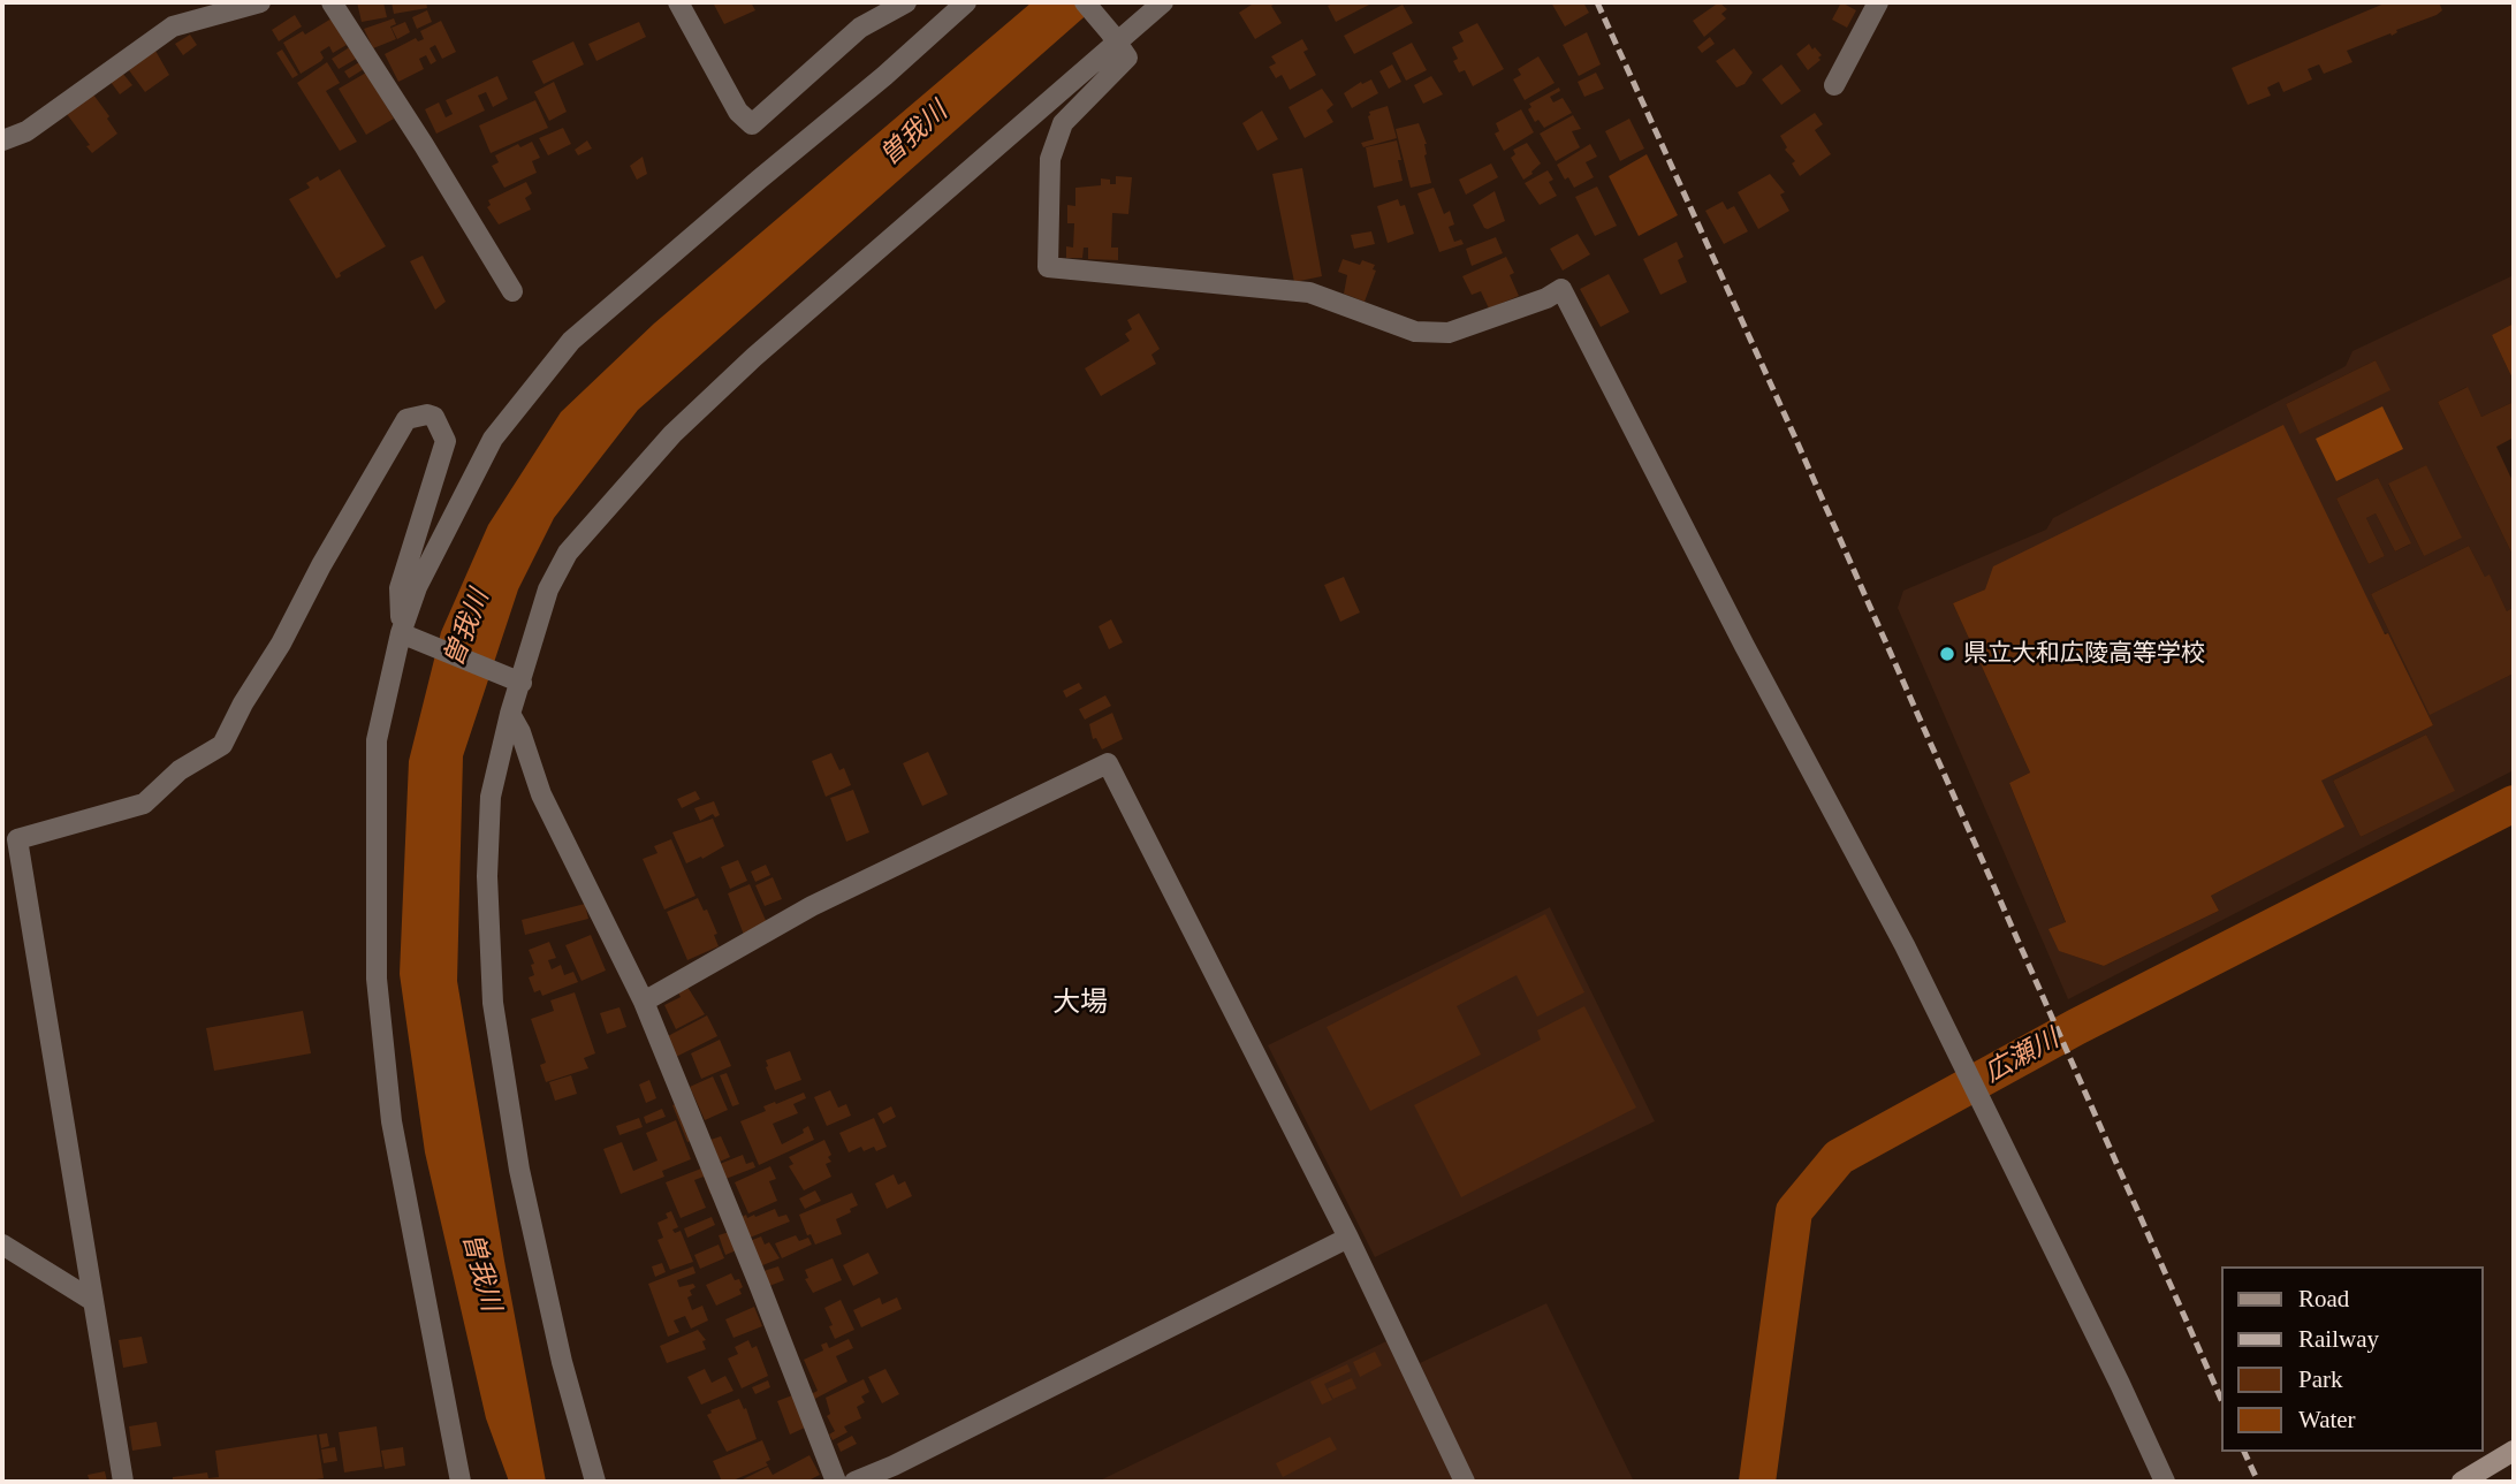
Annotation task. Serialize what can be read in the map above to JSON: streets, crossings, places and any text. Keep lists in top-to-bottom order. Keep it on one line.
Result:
{"districts":["大場"],"water":["曽我川","広瀬川"],"places":["県立大和広陵高等学校"],"legend":["Road","Railway","Park","Water"]}
